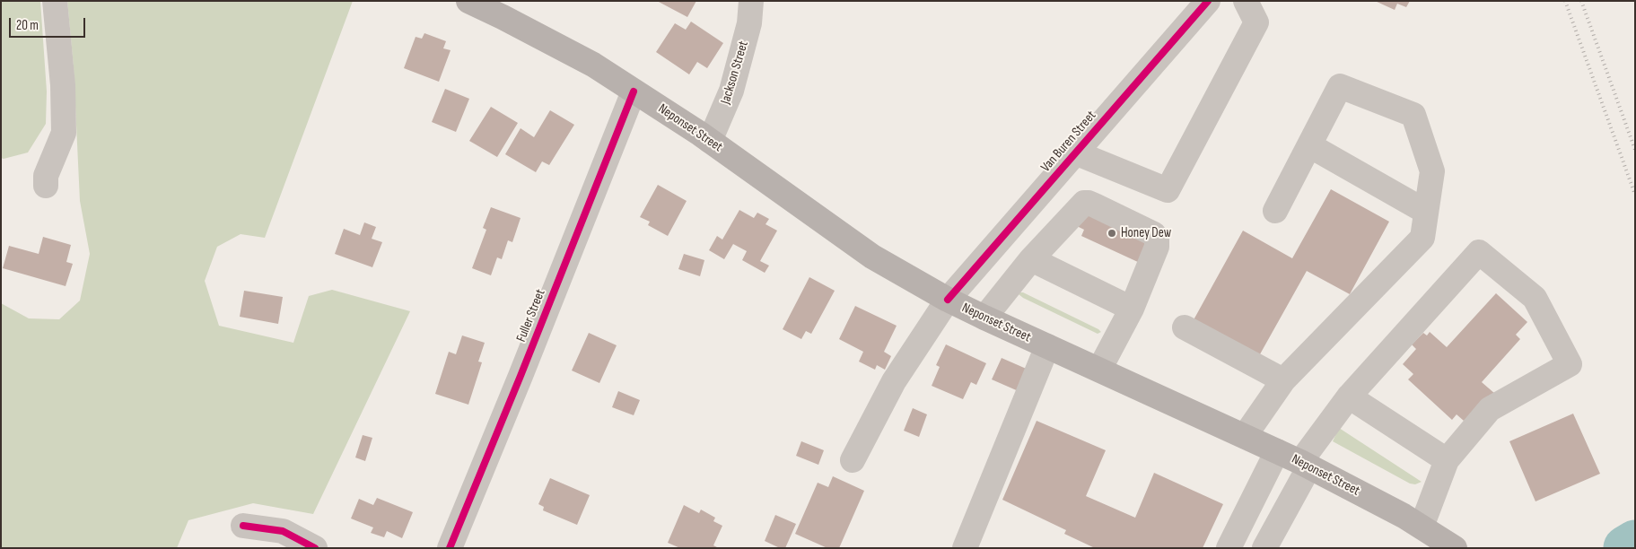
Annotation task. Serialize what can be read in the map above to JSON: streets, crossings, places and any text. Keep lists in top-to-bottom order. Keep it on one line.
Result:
{"streets":{"main road":["Neponset Street"],"street":["Jackson Street","Van Buren Street","Fuller Street"]},"crossings":[["Jackson Street","Neponset Street"],["Neponset Street","Van Buren Street"],["Neponset Street","Fuller Street"]],"places":["Honey Dew"],"scale_bar":"20 m"}
